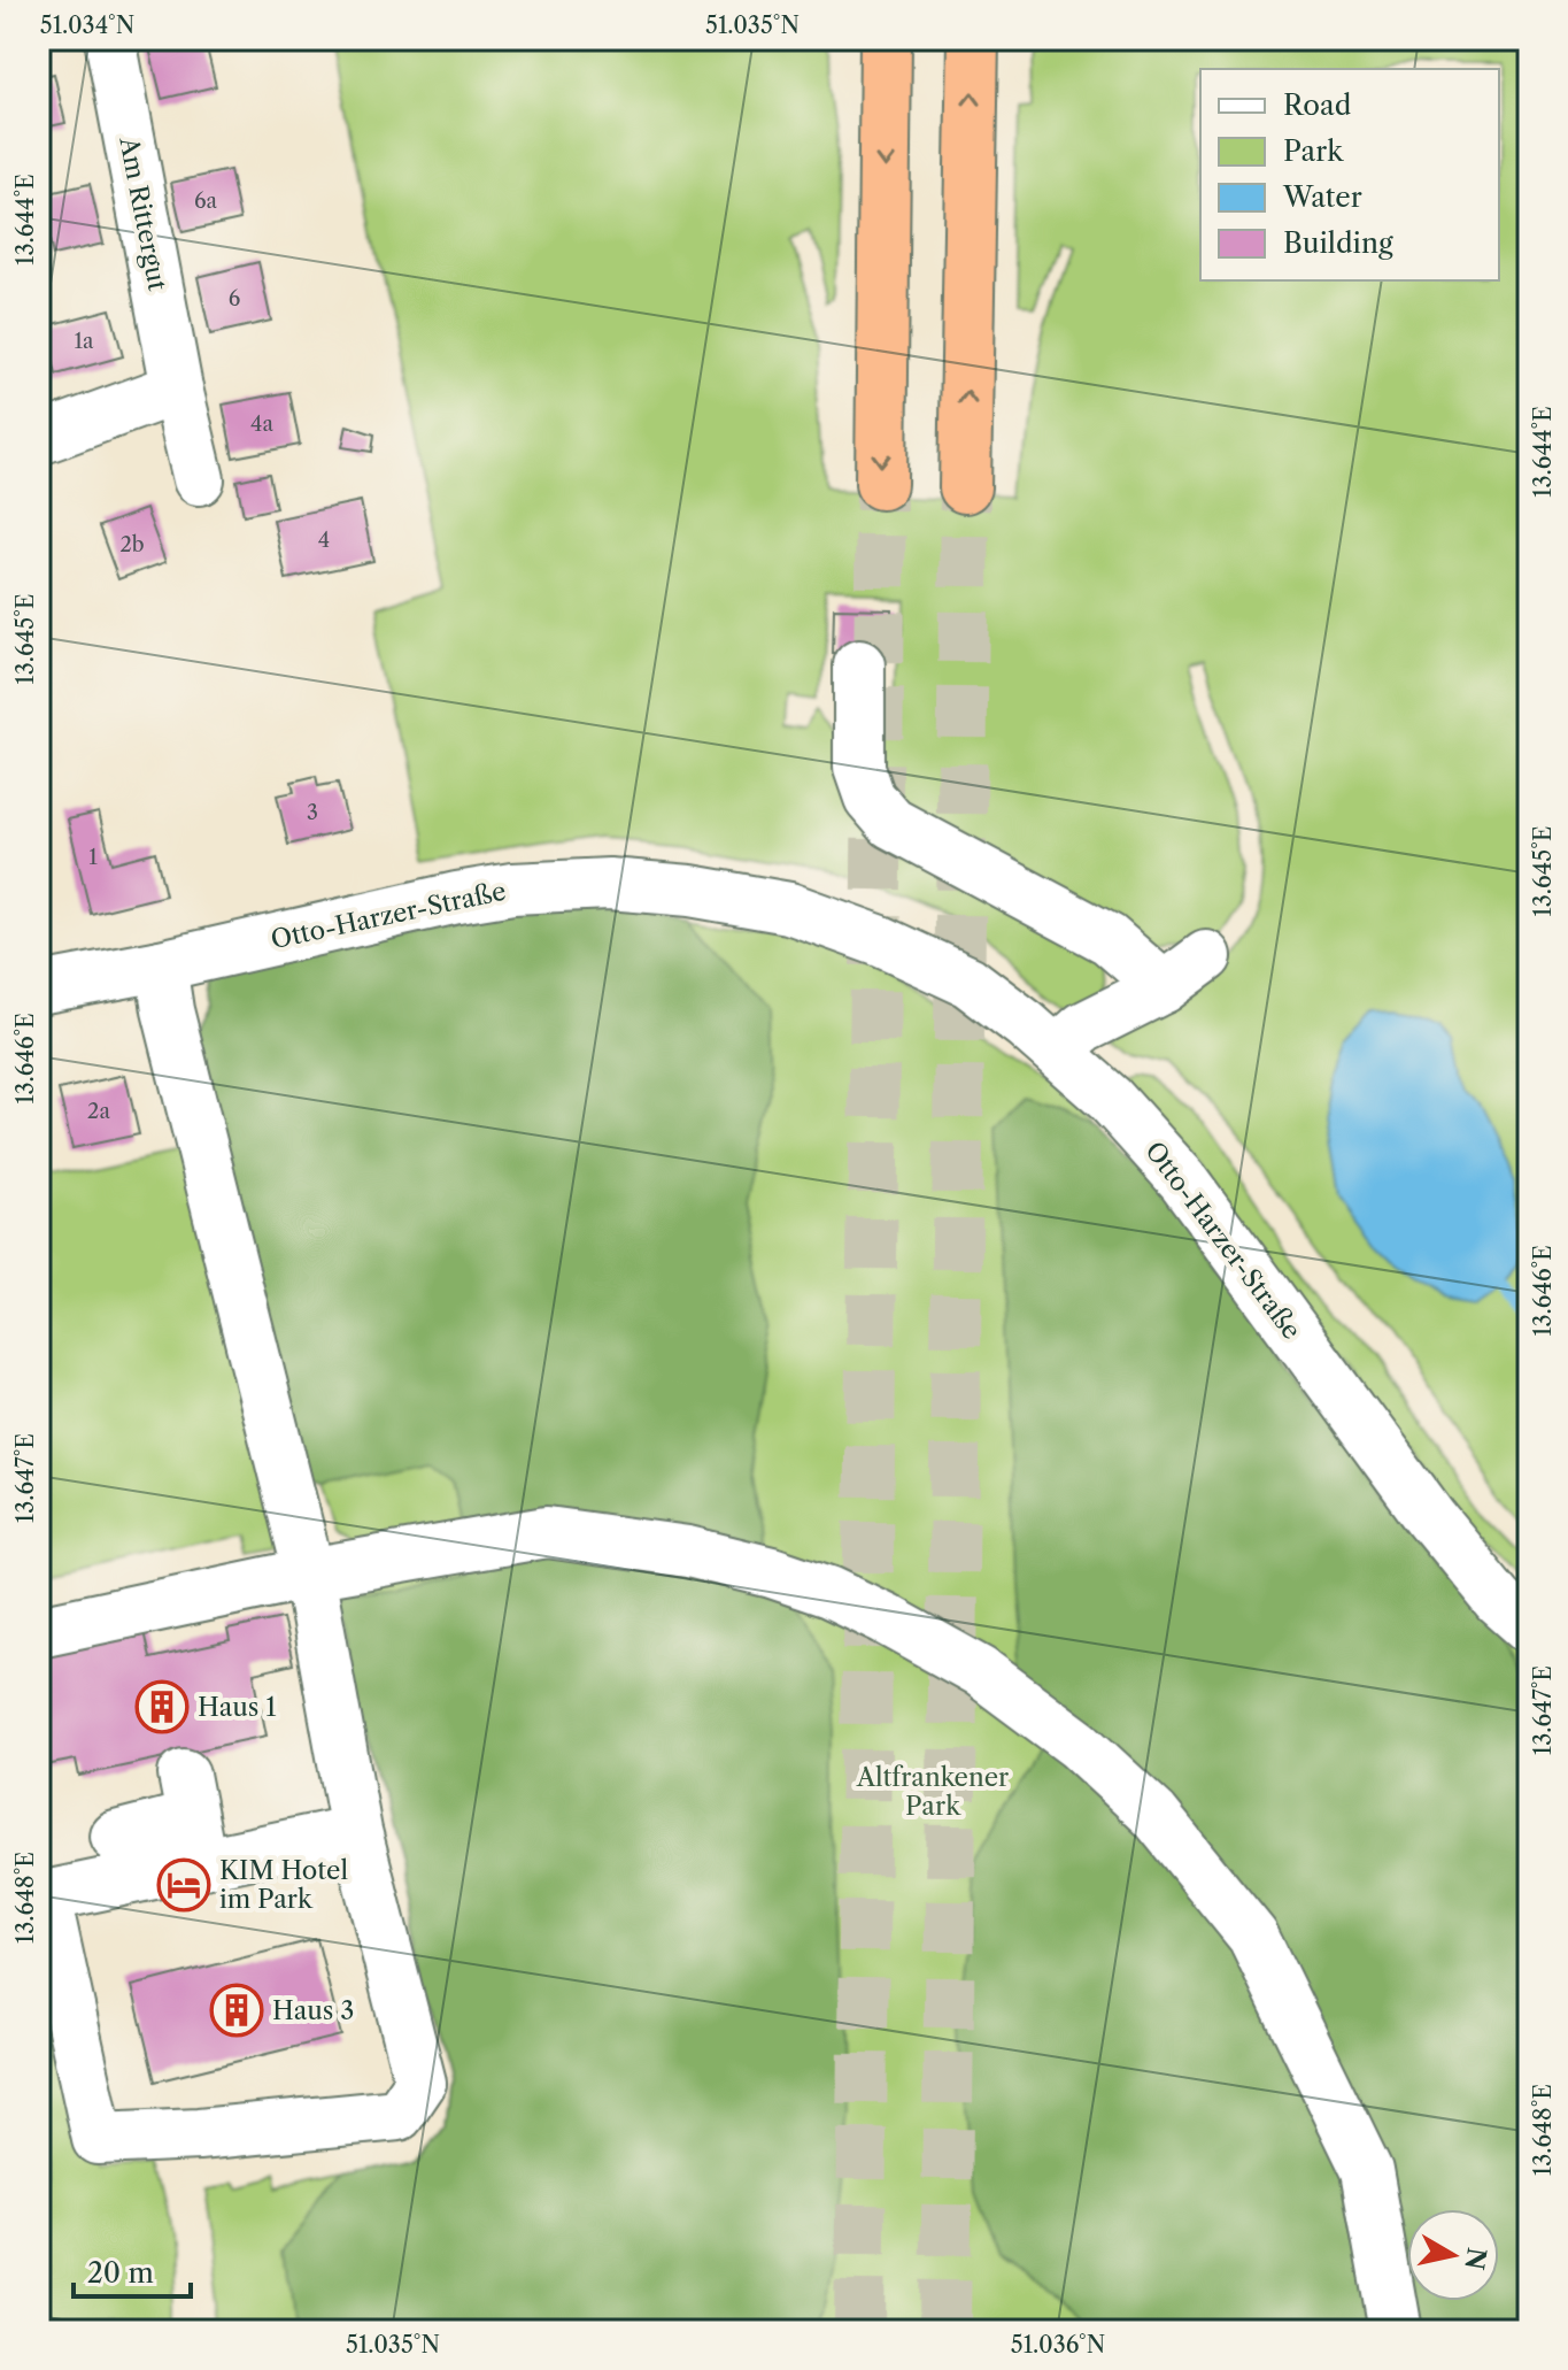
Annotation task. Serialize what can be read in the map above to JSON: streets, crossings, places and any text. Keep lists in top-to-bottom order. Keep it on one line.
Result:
{"streets":{"street":["Am Rittergut","Otto-Harzer-Straße"]},"parks":["Altfrankener Park"],"places":{"building":["Haus 1","Haus 3"],"hotel":["KIM Hotel im Park"]},"house_numbers":["6a","6","1a","4a","4","2b","3","1","2a"],"legend":["Road","Park","Water","Building"],"scale_bar":"20 m","north":"right","coordinates":["51.034°N","51.035°N","13.644°E","13.645°E","13.646°E","13.647°E","13.648°E","51.036°N"]}
